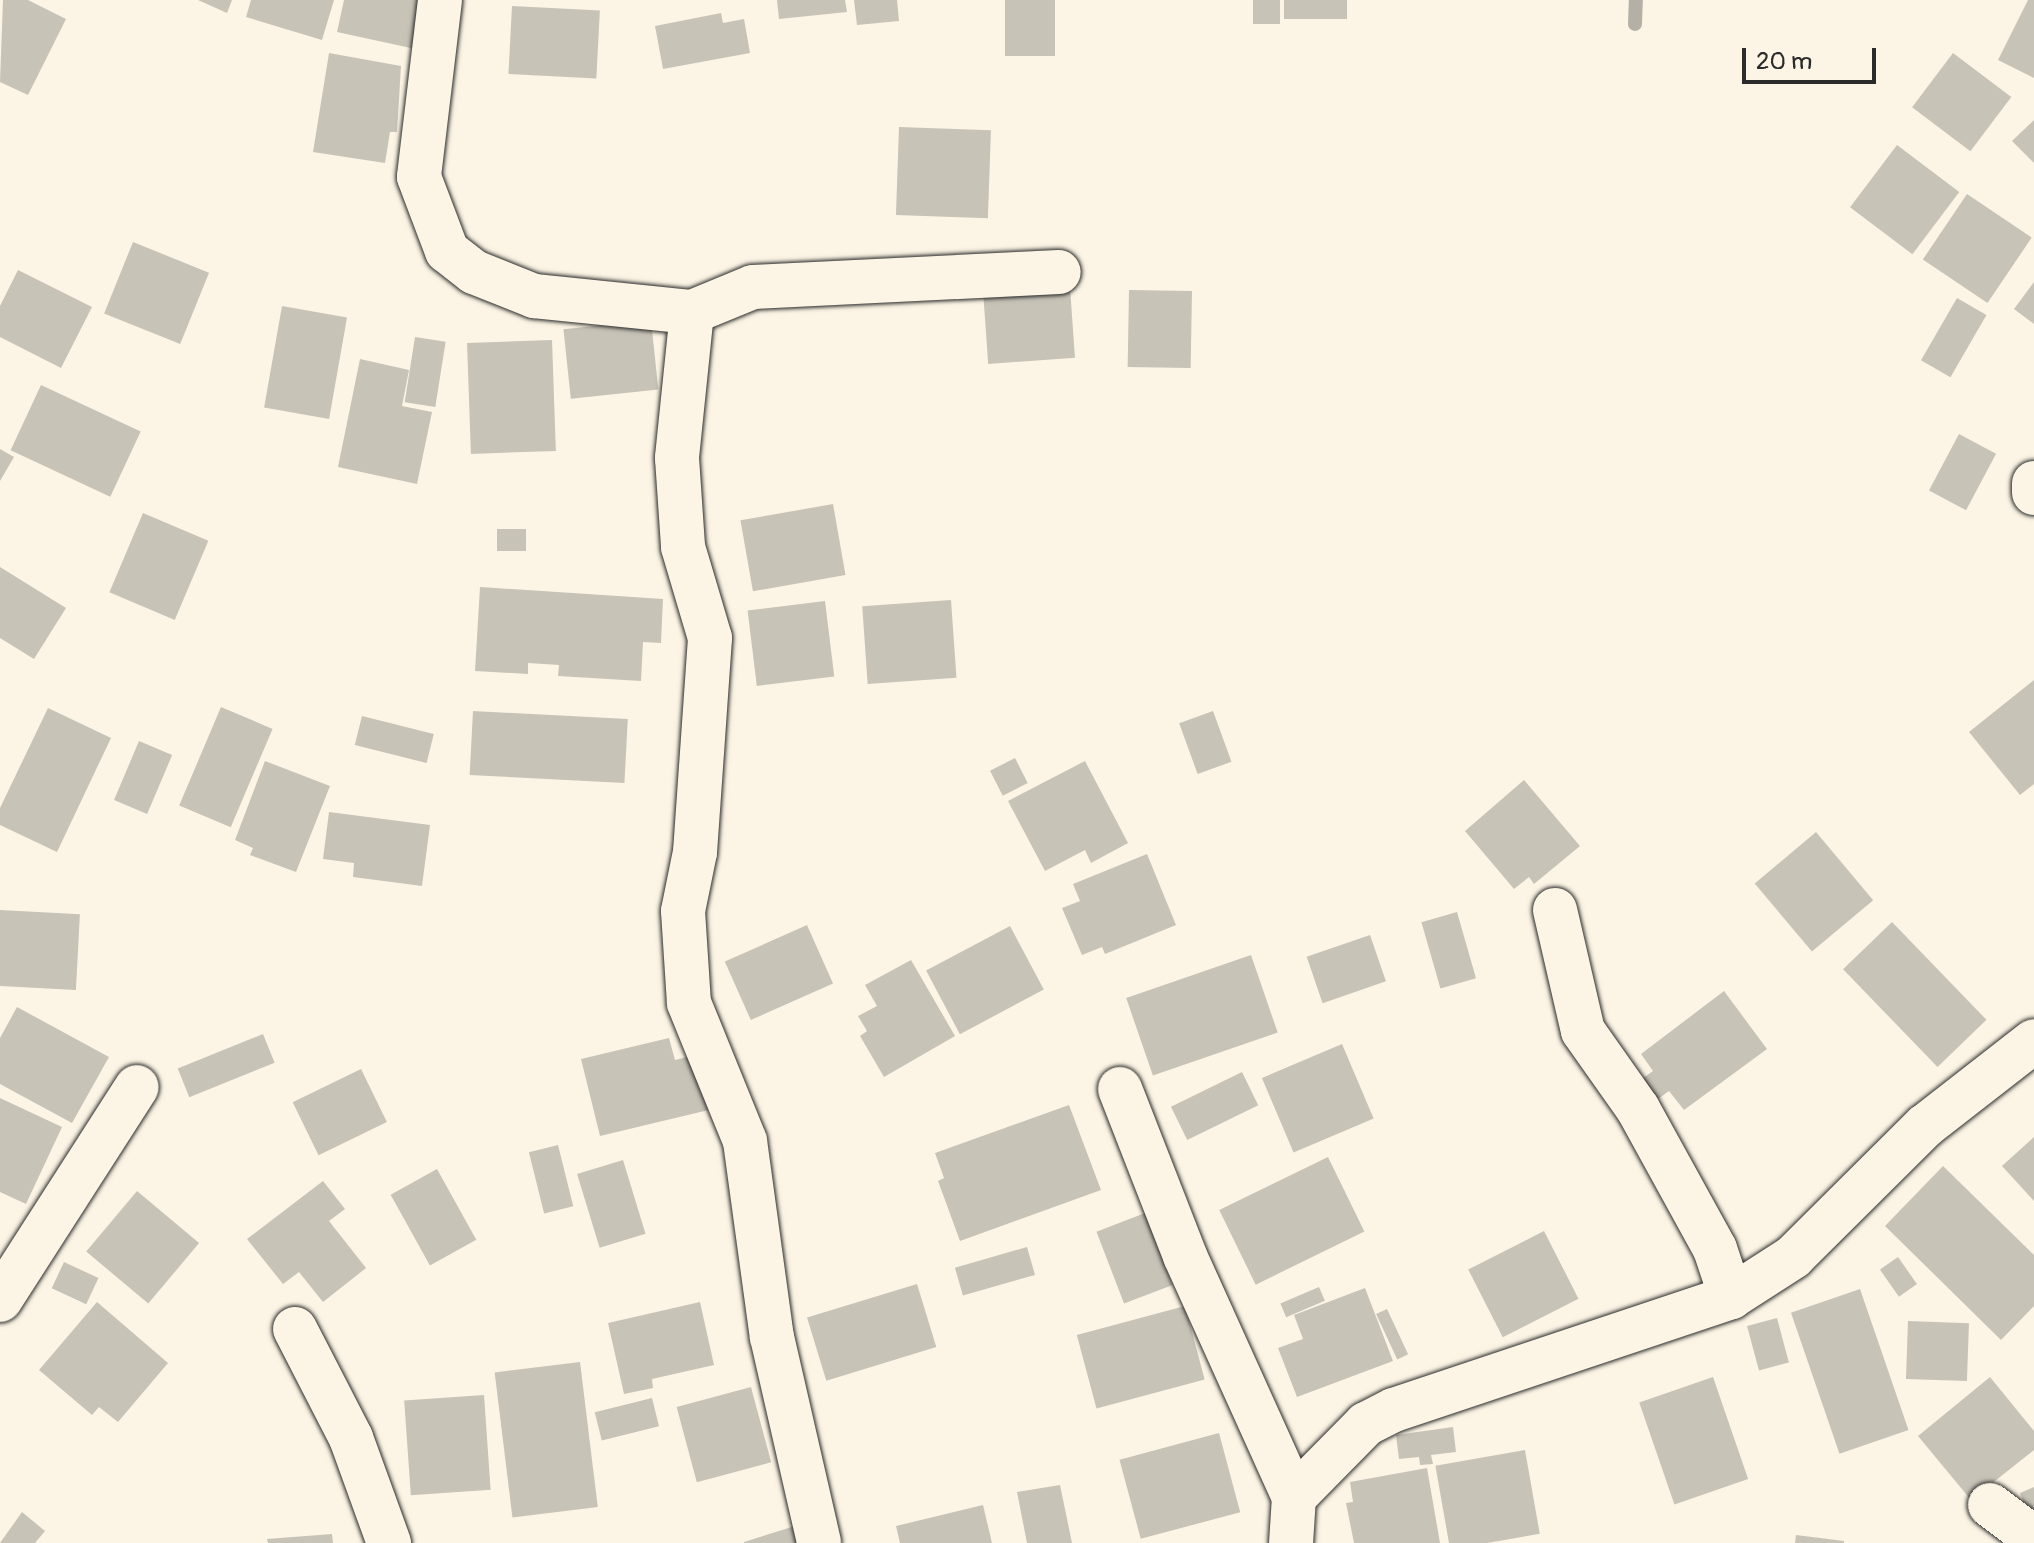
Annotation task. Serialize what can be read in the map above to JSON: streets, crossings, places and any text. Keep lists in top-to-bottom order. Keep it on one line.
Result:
{"scale_bar":"20 m"}
